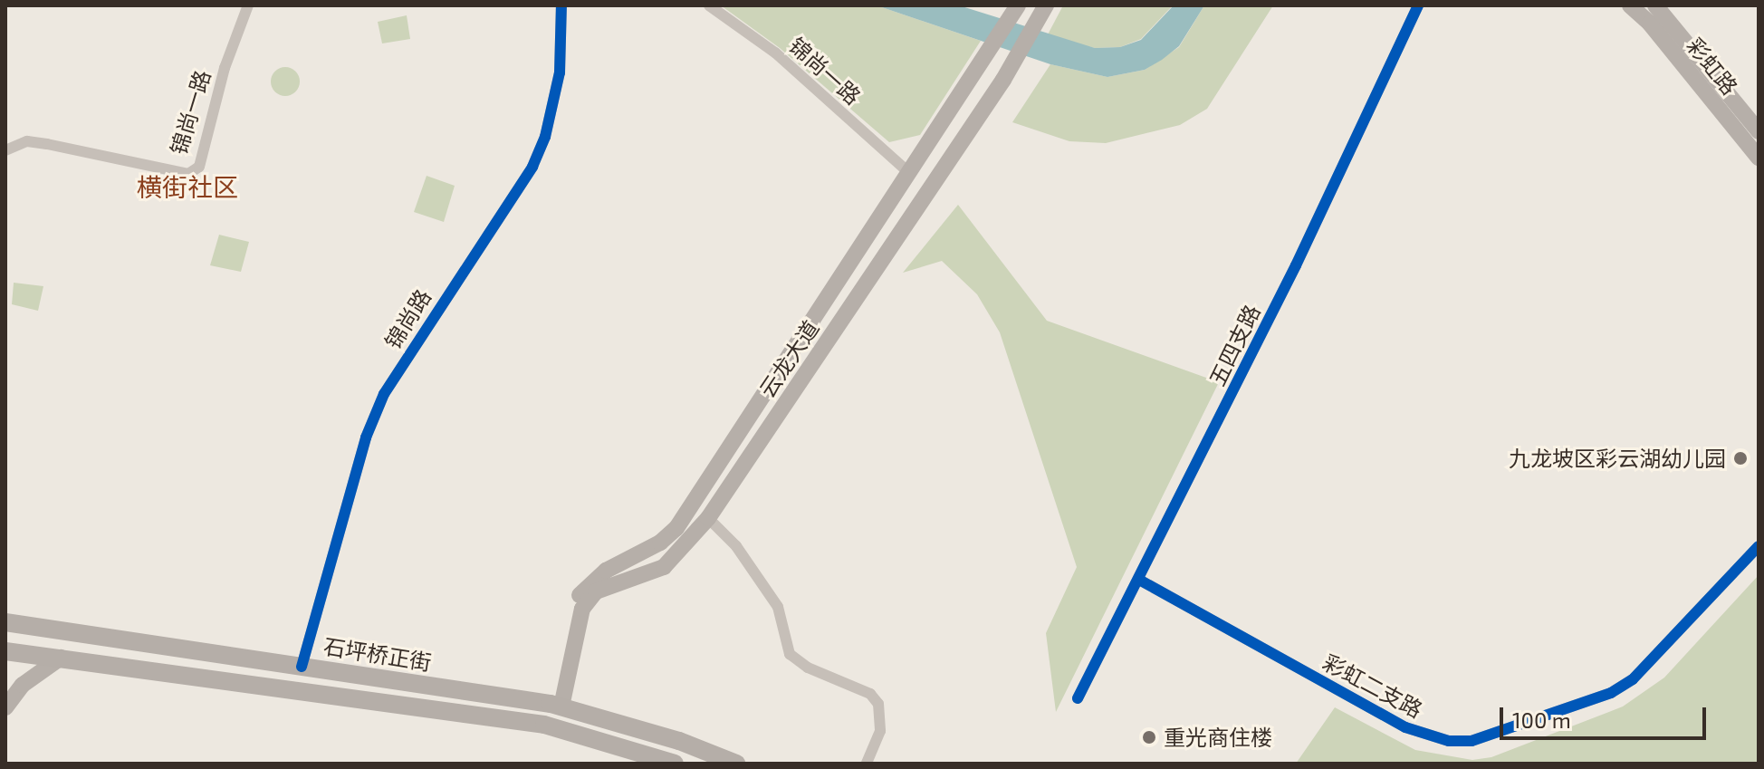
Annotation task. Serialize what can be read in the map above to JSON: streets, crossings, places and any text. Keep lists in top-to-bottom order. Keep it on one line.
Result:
{"streets":{"main road":["彩虹路","云龙大道","石坪桥正街"],"street":["锦尚一路","锦尚路","五四支路","彩虹二支路"]},"crossings":[["锦尚一路","云龙大道"],["锦尚路","石坪桥正街"],["五四支路","彩虹二支路"],["云龙大道","石坪桥正街"]],"districts":["横街社区"],"places":["九龙坡区彩云湖幼儿园","重光商住楼"],"scale_bar":"100 m"}
